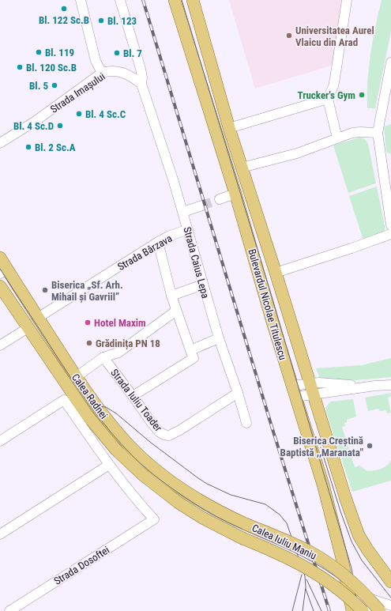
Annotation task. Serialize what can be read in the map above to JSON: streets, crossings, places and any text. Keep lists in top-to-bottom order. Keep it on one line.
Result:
{"streets":{"main road":["Bulevardul Nicolae Titulescu","Calea Radnei","Calea Iuliu Maniu"],"street":["Strada Imașului","Strada Bârzava","Strada Caius Lepa","Strada Iuliu Toader","Strada Dosoftei"]},"crossings":[["Strada Imașului","Strada Caius Lepa"],["Strada Bârzava","Strada Caius Lepa"],["Strada Bârzava","Calea Radnei"],["Strada Caius Lepa","Strada Iuliu Toader"],["Calea Radnei","Calea Iuliu Maniu"]],"places":["Bl. 122 Sc.B","Bl. 123","Universitatea Aurel Vlaicu din Arad","Bl. 119","Bl. 7","Bl. 120 Sc.B","Bl. 5","Trucker's Gym","Bl. 4 Sc.C","Bl. 4 Sc.D","Bl. 2 Sc.A","Biserica „Sf. Arh. Mihail și Gavriil”","Hotel Maxim","Grădinița PN 18","Biserica Creștină Baptistă ,,Maranata\""]}
